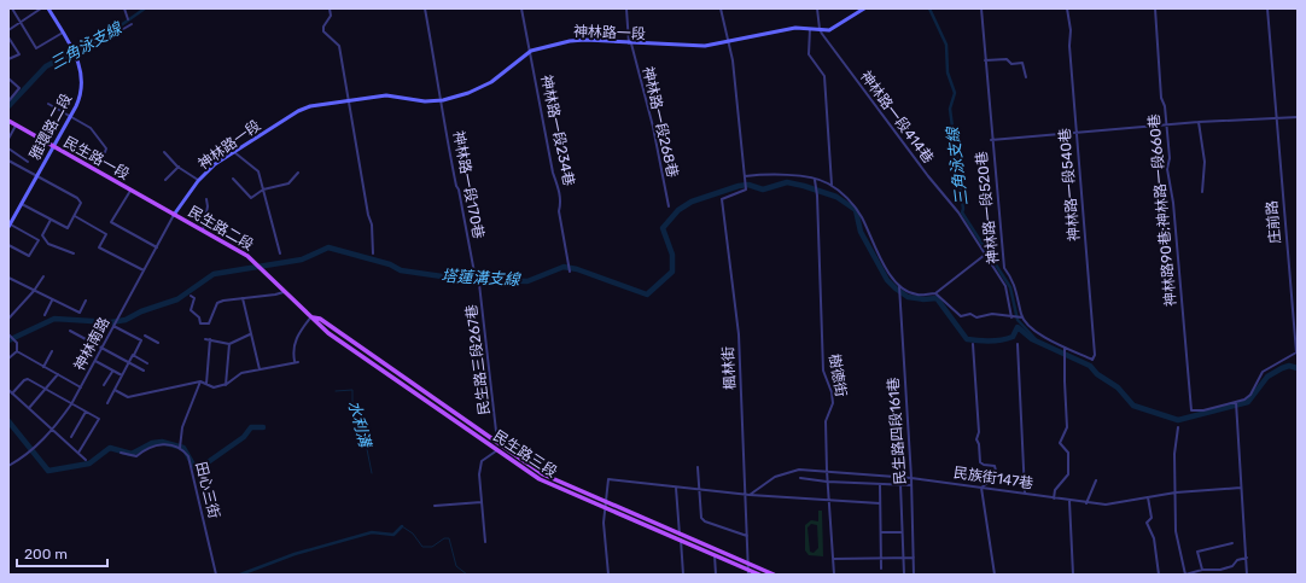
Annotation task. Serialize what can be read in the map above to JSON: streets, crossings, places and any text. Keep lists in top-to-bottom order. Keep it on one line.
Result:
{"streets":{"main road":["民生路一段","民生路二段","民生路三段"],"street":["神林路一段","神林路一段414巷","神林路一段268巷","雅環路二段","神林路一段234巷","神林路一段170巷","神林路一段540巷","神林路一段520巷","神林路90巷;神林路一段660巷","庄前路","神林南路","民生路三段267巷","楓林街","樹德街","民生路四段161巷","民族街147巷","田心三街"]},"crossings":[["神林路一段","神林路一段414巷"],["神林路一段","神林路一段268巷"],["神林路一段","神林路一段234巷"],["神林路一段","民生路一段"],["神林路一段","神林路一段170巷"],["神林路一段","民生路二段"],["神林路一段","神林南路"],["雅環路二段","民生路一段"],["民生路一段","民生路二段"],["民生路一段","神林南路"],["神林路一段170巷","民生路三段267巷"],["神林路90巷;神林路一段660巷","庄前路"],["民生路二段","神林南路"],["民生路二段","民生路三段"],["民生路三段267巷","民生路三段"],["楓林街","民生路三段"],["楓林街","民族街147巷"],["樹德街","民族街147巷"],["民生路四段161巷","民族街147巷"]],"water":["三角泳支線","塔蓮溝支線","水利溝"],"scale_bar":"200 m"}
